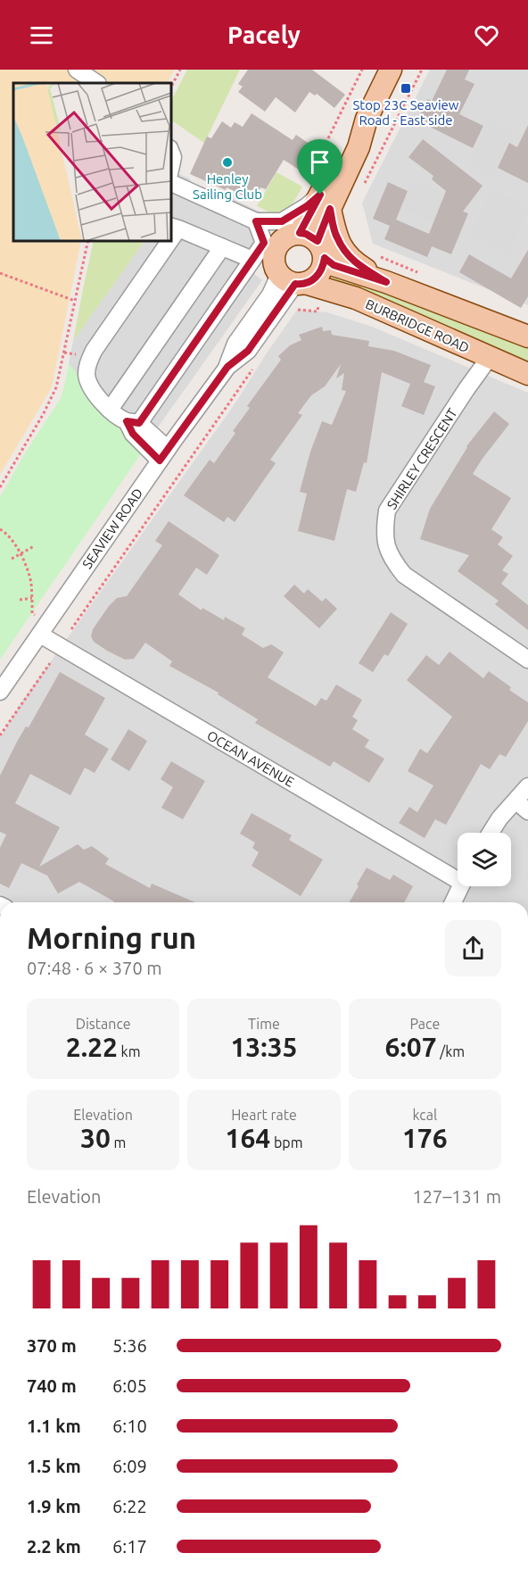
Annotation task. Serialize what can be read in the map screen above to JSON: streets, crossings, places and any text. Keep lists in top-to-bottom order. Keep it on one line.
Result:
{"streets":{"main road":["BURBRIDGE ROAD"],"street":["SHIRLEY CRESCENT","SEAVIEW ROAD","OCEAN AVENUE"]},"crossings":[["BURBRIDGE ROAD","SHIRLEY CRESCENT"],["BURBRIDGE ROAD","SEAVIEW ROAD"],["SEAVIEW ROAD","OCEAN AVENUE"]],"places":{"transit":["Stop 23C Seaview Road - East side"],"other":["Henley Sailing Club"]},"page":{"header":"Pacely","heading":["Morning run","07:48 · 6 × 370 m"],"stats":[["Distance","2.22 km"],["Time","13:35"],["Pace","6:07 /km"],["Elevation","30 m"],["Heart rate","164 bpm"],["kcal","176"]],"chart":["Elevation","127–131 m"],"list":[{"name":"370 m","note":"5:36"},{"name":"740 m","note":"6:05"},{"name":"1.1 km","note":"6:10"},{"name":"1.5 km","note":"6:09"},{"name":"1.9 km","note":"6:22"},{"name":"2.2 km","note":"6:17"}]}}
